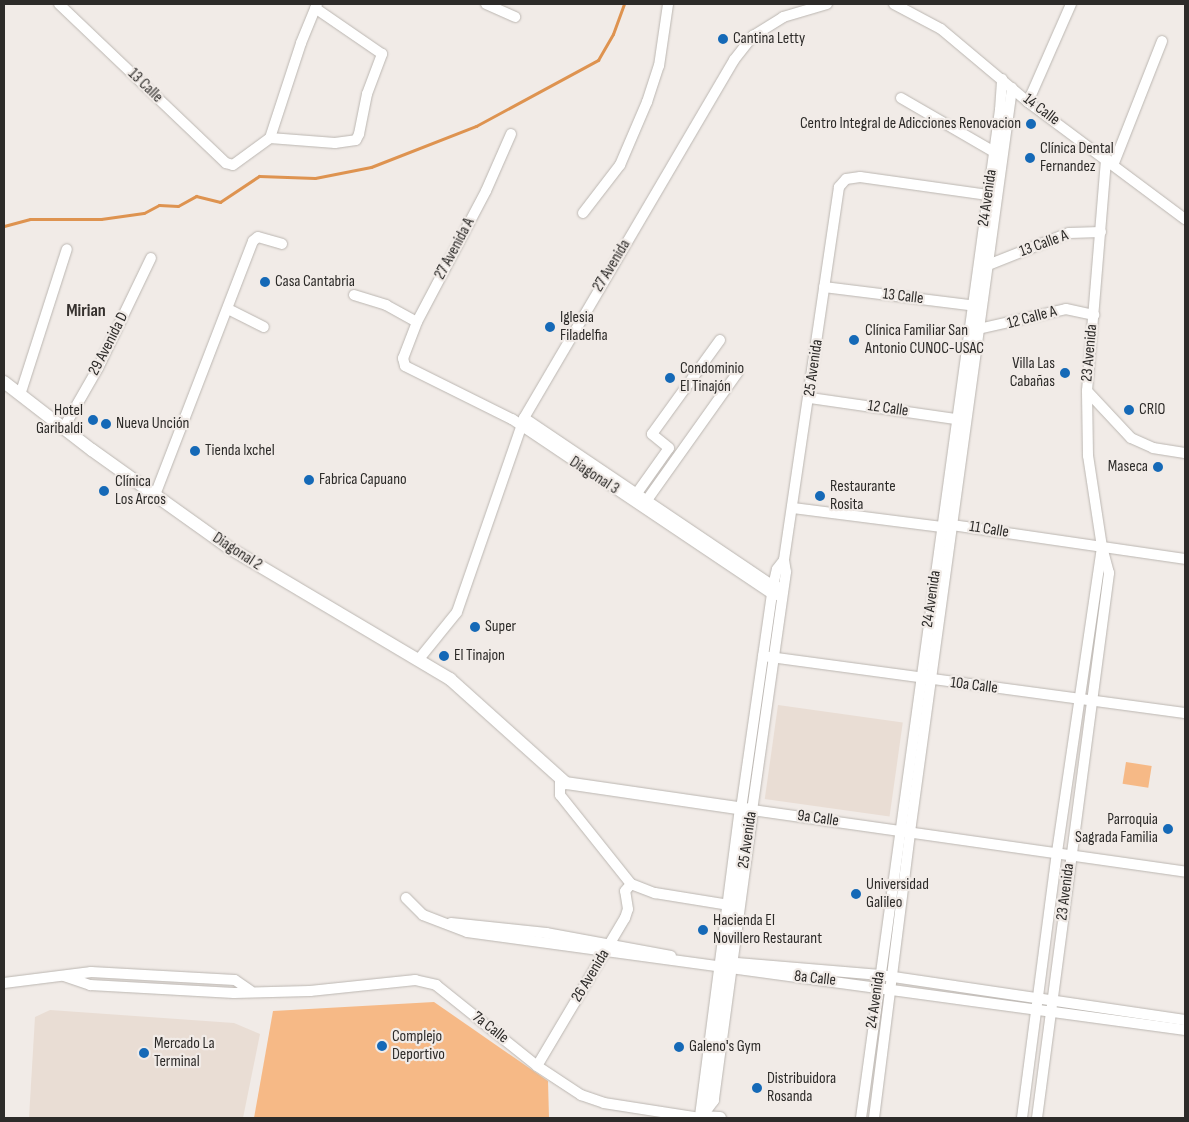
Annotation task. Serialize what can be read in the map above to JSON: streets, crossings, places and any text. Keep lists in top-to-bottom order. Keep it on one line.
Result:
{"streets":{"main road":["25 Avenida","Diagonal 2","9a Calle","7a Calle"],"street":["13 Calle","14 Calle","24 Avenida","13 Calle A","27 Avenida A","27 Avenida","12 Calle A","29 Avenida D","23 Avenida","12 Calle","Diagonal 3","11 Calle","10a Calle","26 Avenida","8a Calle"]},"crossings":[["13 Calle","24 Avenida"],["13 Calle","25 Avenida"],["14 Calle","24 Avenida"],["14 Calle","23 Avenida"],["24 Avenida","13 Calle A"],["24 Avenida","12 Calle A"],["24 Avenida","25 Avenida"],["24 Avenida","12 Calle"],["24 Avenida","11 Calle"],["24 Avenida","10a Calle"],["24 Avenida","9a Calle"],["24 Avenida","8a Calle"],["13 Calle A","23 Avenida"],["27 Avenida A","Diagonal 3"],["27 Avenida","Diagonal 3"],["27 Avenida","Diagonal 2"],["12 Calle A","23 Avenida"],["29 Avenida D","Diagonal 2"],["23 Avenida","11 Calle"],["23 Avenida","10a Calle"],["23 Avenida","9a Calle"],["23 Avenida","8a Calle"],["25 Avenida","12 Calle"],["25 Avenida","Diagonal 3"],["25 Avenida","11 Calle"],["25 Avenida","10a Calle"],["25 Avenida","9a Calle"],["25 Avenida","8a Calle"],["25 Avenida","7a Calle"],["Diagonal 2","9a Calle"],["26 Avenida","8a Calle"],["26 Avenida","7a Calle"]],"districts":["Mirian"],"places":["Cantina Letty","Centro Integral de Adicciones Renovacion","Clínica Dental Fernandez","Casa Cantabria","Iglesia Filadelfia","Clínica Familiar San Antonio CUNOC-USAC","Villa Las Cabañas","Condominio El Tinajón","CRIO","Hotel Garibaldi","Nueva Unción","Tienda Ixchel","Maseca","Fabrica Capuano","Clínica Los Arcos","Restaurante Rosita","Super","El Tinajon","Parroquia Sagrada Familia","Universidad Galileo","Hacienda El Novillero Restaurant","Complejo Deportivo","Galeno's Gym","Mercado La Terminal","Distribuidora Rosanda"]}
